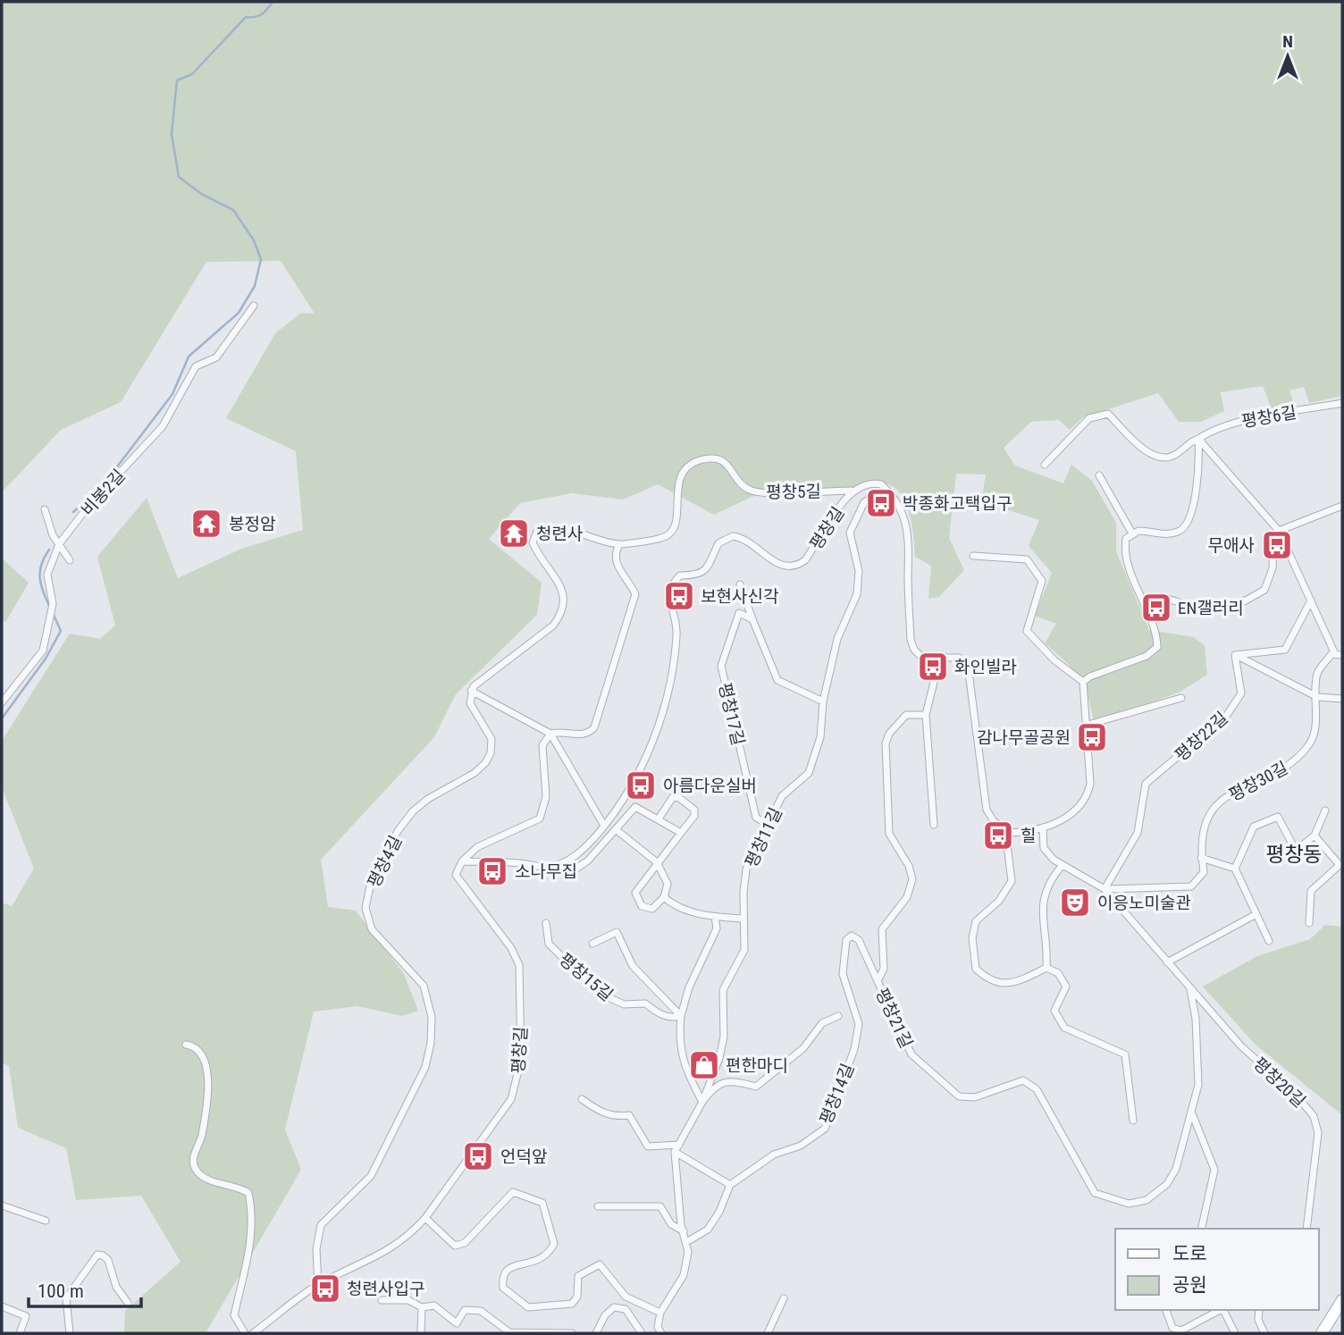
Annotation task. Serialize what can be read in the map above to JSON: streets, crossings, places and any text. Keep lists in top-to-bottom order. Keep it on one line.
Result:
{"streets":{"street":["평창6길","평창5길","비봉2길","평창길","평창17길","평창22길","평창30길","평창11길","평창4길","평창15길","평창21길","평창20길","평창14길"]},"crossings":[["평창5길","평창길"],["평창5길","평창4길"],["평창길","평창11길"],["평창길","평창4길"],["평창17길","평창11길"],["평창22길","평창30길"],["평창22길","평창20길"],["평창30길","평창20길"],["평창21길","평창20길"],["평창21길","평창14길"]],"districts":["평창동"],"places":{"bus stop":["박종화고택입구","무애사","보현사신각","EN갤러리","화인빌라","감나무골공원","아름다운실버","힐","소나무집","언덕앞","청련사입구"],"temple":["봉정암","청련사"],"theatre":["이응노미술관"],"shop":["편한마디"]},"legend":["도로","공원"],"scale_bar":"100 m","north":"top"}
